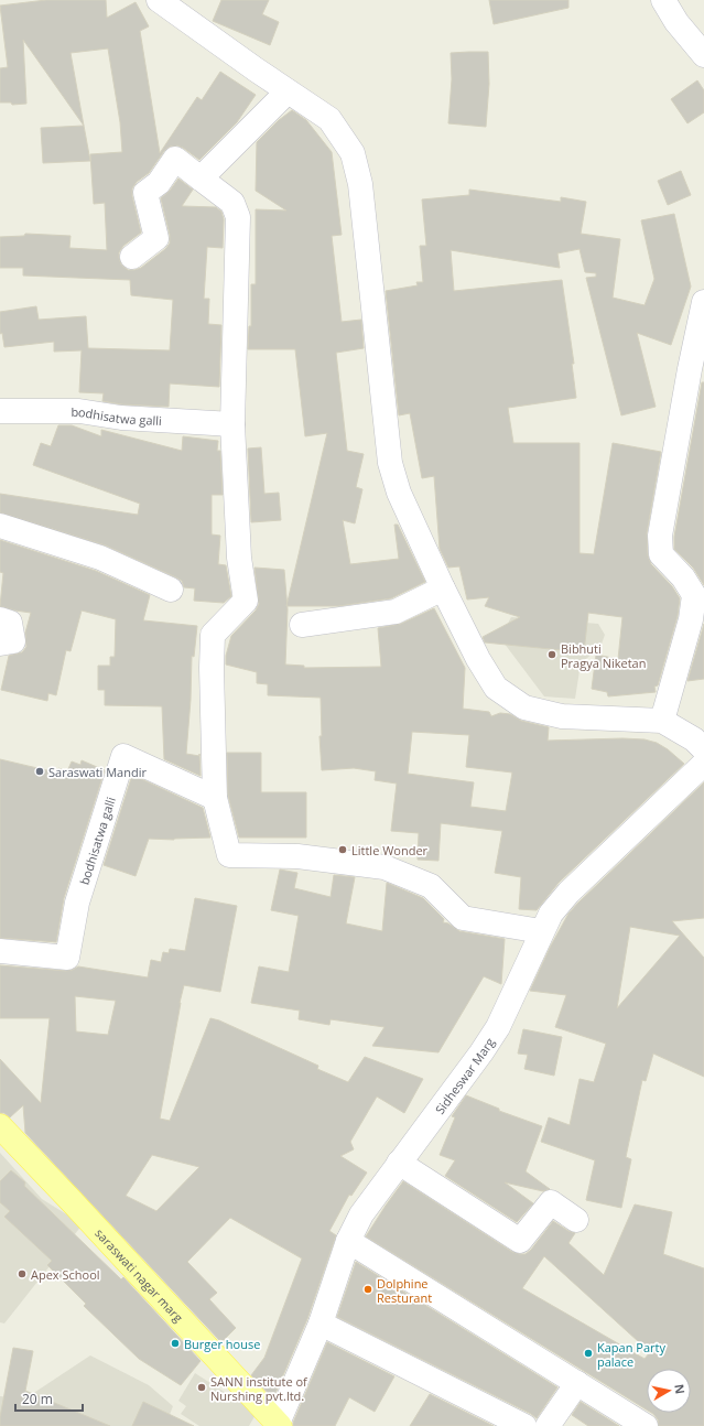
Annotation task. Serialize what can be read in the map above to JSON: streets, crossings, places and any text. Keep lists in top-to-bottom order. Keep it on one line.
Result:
{"streets":{"main road":["saraswati nagar marg"],"street":["bodhisatwa galli","Sidheswar Marg"]},"crossings":[["Sidheswar Marg","saraswati nagar marg"]],"places":["Bibhuti Pragya Niketan","Saraswati Mandir","Little Wonder","Apex School","Dolphine Resturant","Burger house","Kapan Party palace","SANN institute of Nurshing pvt.ltd."],"scale_bar":"20 m","north":"right"}
